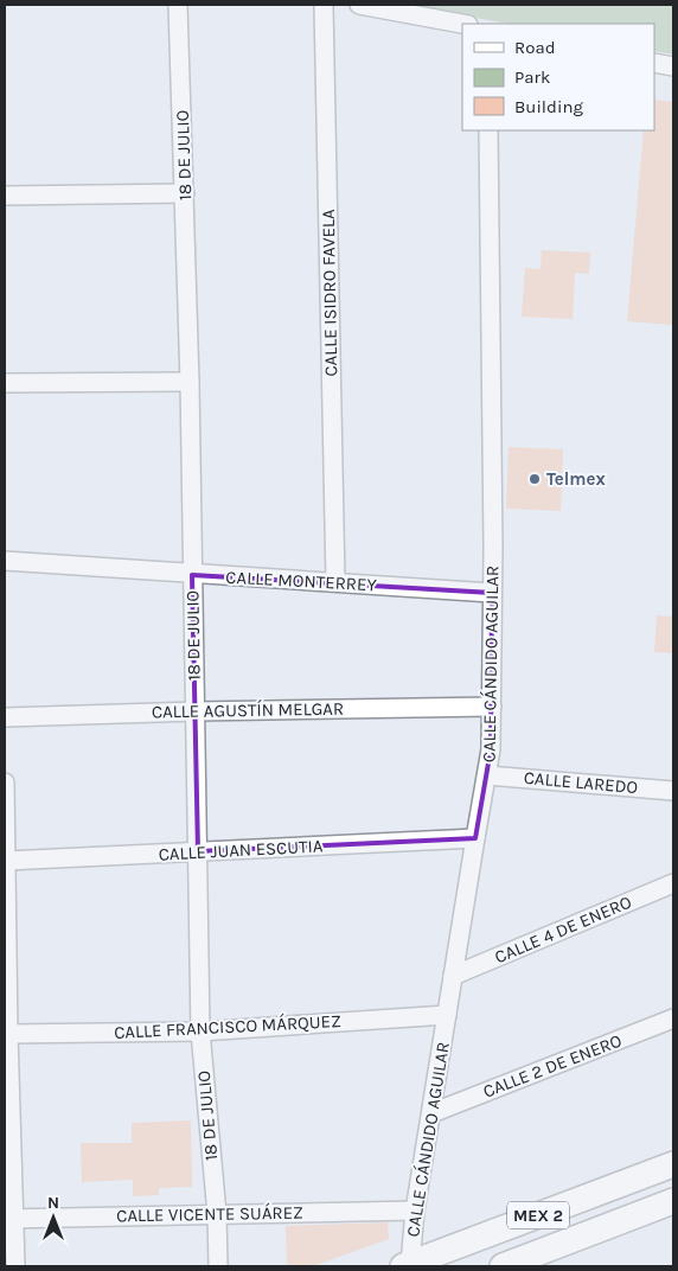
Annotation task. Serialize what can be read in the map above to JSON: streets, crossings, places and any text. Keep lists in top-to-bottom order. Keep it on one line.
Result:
{"streets":{"highway":["MEX 2"],"street":["18 DE JULIO","CALLE ISIDRO FAVELA","CALLE MONTERREY","CALLE CÁNDIDO AGUILAR","CALLE AGUSTÍN MELGAR","CALLE LAREDO","CALLE JUAN ESCUTIA","CALLE 4 DE ENERO","CALLE FRANCISCO MÁRQUEZ","CALLE 2 DE ENERO","CALLE VICENTE SUÁREZ"]},"crossings":[["18 DE JULIO","CALLE MONTERREY"],["18 DE JULIO","CALLE AGUSTÍN MELGAR"],["18 DE JULIO","CALLE JUAN ESCUTIA"],["18 DE JULIO","CALLE FRANCISCO MÁRQUEZ"],["18 DE JULIO","CALLE VICENTE SUÁREZ"],["CALLE ISIDRO FAVELA","CALLE MONTERREY"],["CALLE MONTERREY","CALLE CÁNDIDO AGUILAR"],["CALLE CÁNDIDO AGUILAR","CALLE AGUSTÍN MELGAR"],["CALLE CÁNDIDO AGUILAR","CALLE LAREDO"],["CALLE CÁNDIDO AGUILAR","CALLE JUAN ESCUTIA"],["CALLE CÁNDIDO AGUILAR","CALLE 4 DE ENERO"],["CALLE CÁNDIDO AGUILAR","CALLE FRANCISCO MÁRQUEZ"],["CALLE CÁNDIDO AGUILAR","CALLE 2 DE ENERO"],["CALLE CÁNDIDO AGUILAR","CALLE VICENTE SUÁREZ"],["CALLE CÁNDIDO AGUILAR","MEX 2"]],"places":["Telmex"],"legend":["Road","Park","Building"],"north":"top"}
